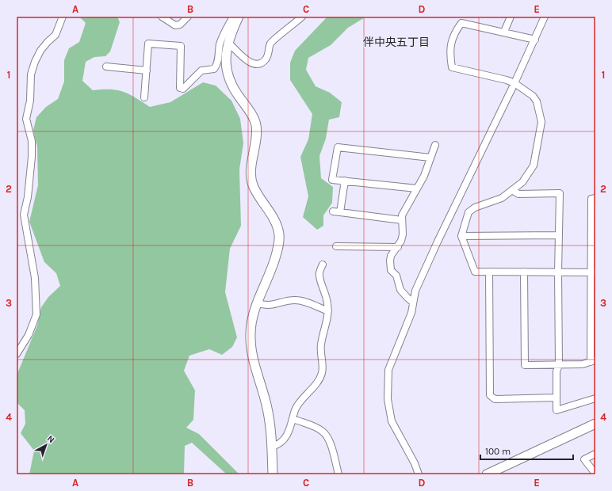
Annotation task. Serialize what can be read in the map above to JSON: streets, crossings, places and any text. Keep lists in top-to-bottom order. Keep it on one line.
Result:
{"districts":["伴中央五丁目"],"scale_bar":"100 m","north":"top right","grid":{"columns":["A","B","C","D","E"],"rows":["1","2","3","4"]}}
